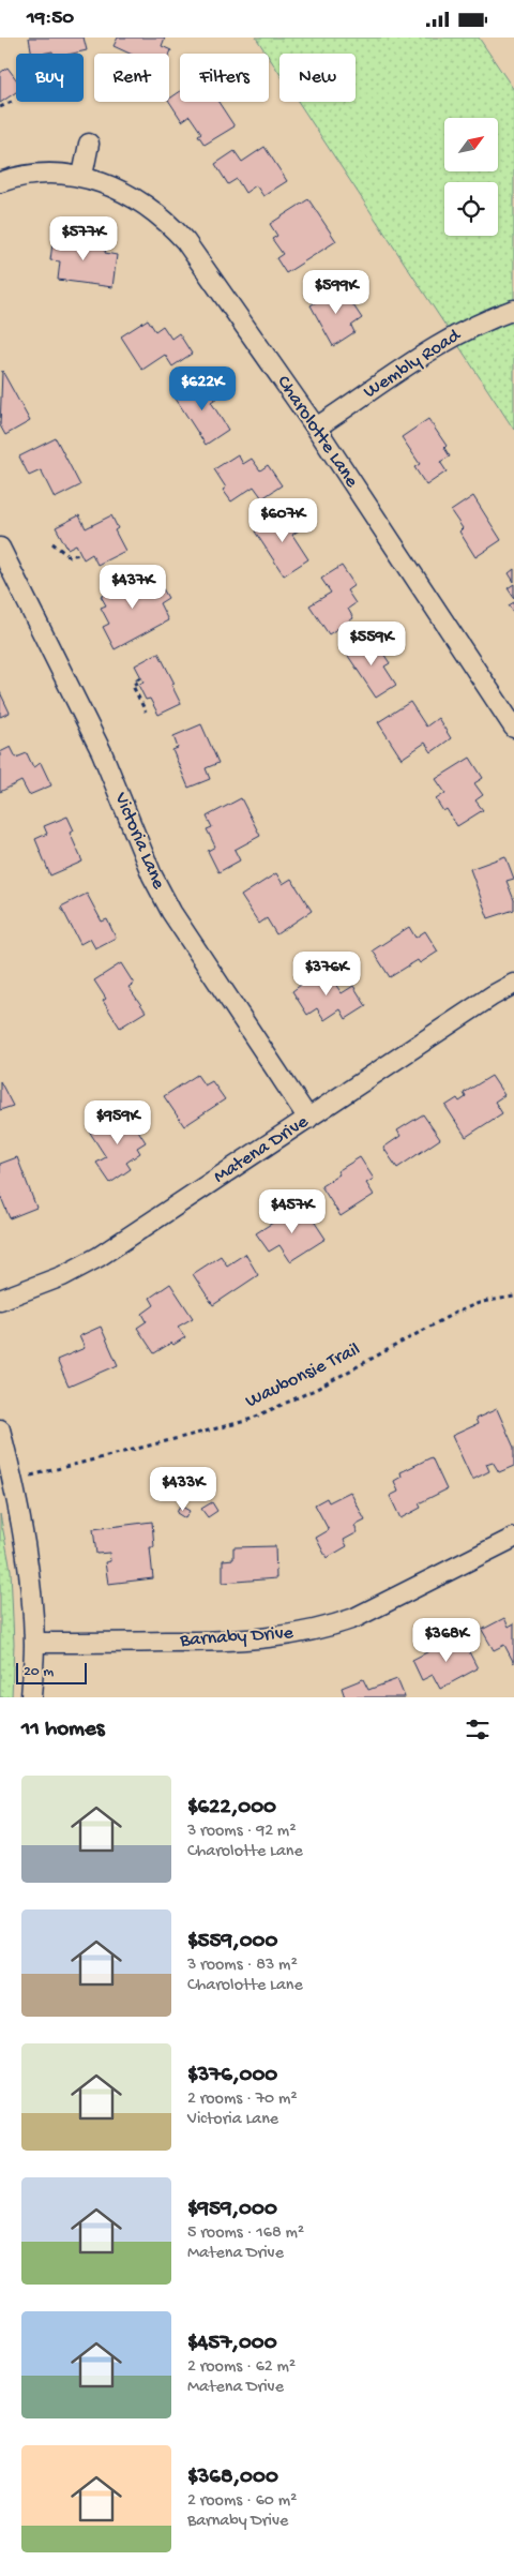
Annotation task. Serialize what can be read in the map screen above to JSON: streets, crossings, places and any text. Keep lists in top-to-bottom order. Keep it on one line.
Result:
{"streets":{"street":["Wembly Road","Charolotte Lane","Victoria Lane","Matena Drive","Barnaby Drive"],"path":["Waubonsie Trail"]},"crossings":[["Wembly Road","Charolotte Lane"],["Victoria Lane","Matena Drive"]],"scale_bar":"20 m","north":"top right","page":{"status":"19:50","chip":["Buy","Rent","Filters","New"],"price":["$577K","$599K","$622K","$607K","$437K","$559K","$376K","$959K","$457K","$433K","$368K"],"scale":"20 m","heading":"11 homes","list":[{"name":"$622,000","note":"3 rooms · 92 m² · Charolotte Lane"},{"name":"$559,000","note":"3 rooms · 83 m² · Charolotte Lane"},{"name":"$376,000","note":"2 rooms · 70 m² · Victoria Lane"},{"name":"$959,000","note":"5 rooms · 168 m² · Matena Drive"},{"name":"$457,000","note":"2 rooms · 62 m² · Matena Drive"},{"name":"$368,000","note":"2 rooms · 60 m² · Barnaby Drive"}]}}
